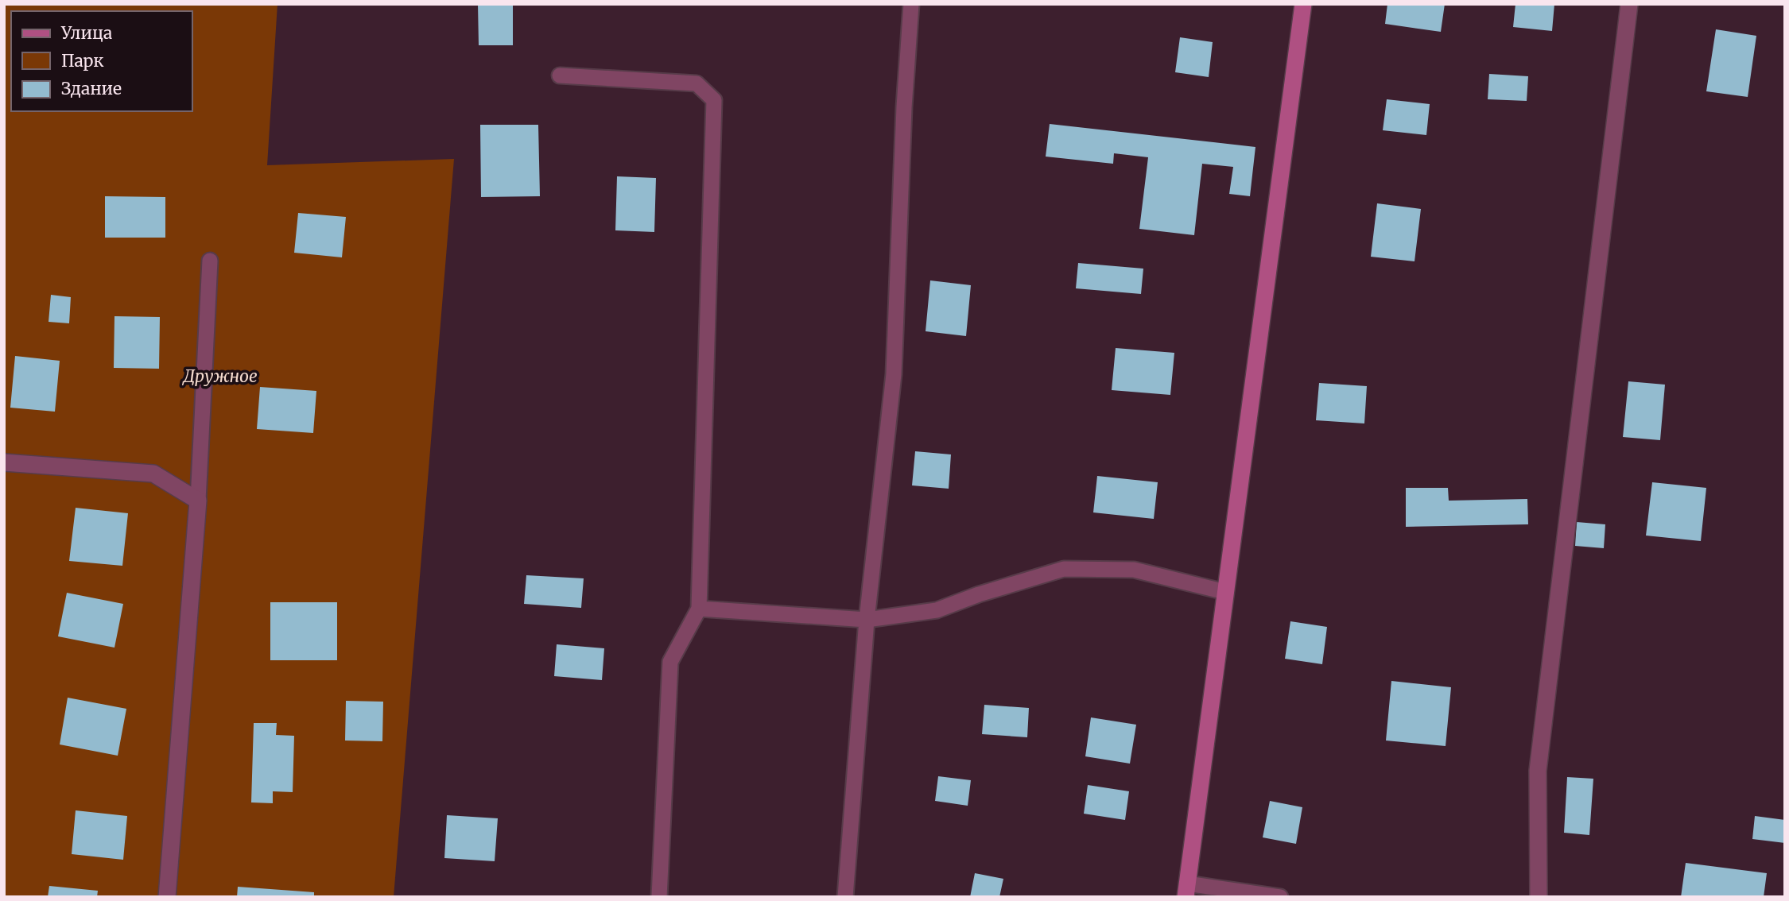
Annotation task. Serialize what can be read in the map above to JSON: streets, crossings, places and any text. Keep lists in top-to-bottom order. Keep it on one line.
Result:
{"parks":["Дружное"],"legend":["Улица","Парк","Здание"]}
